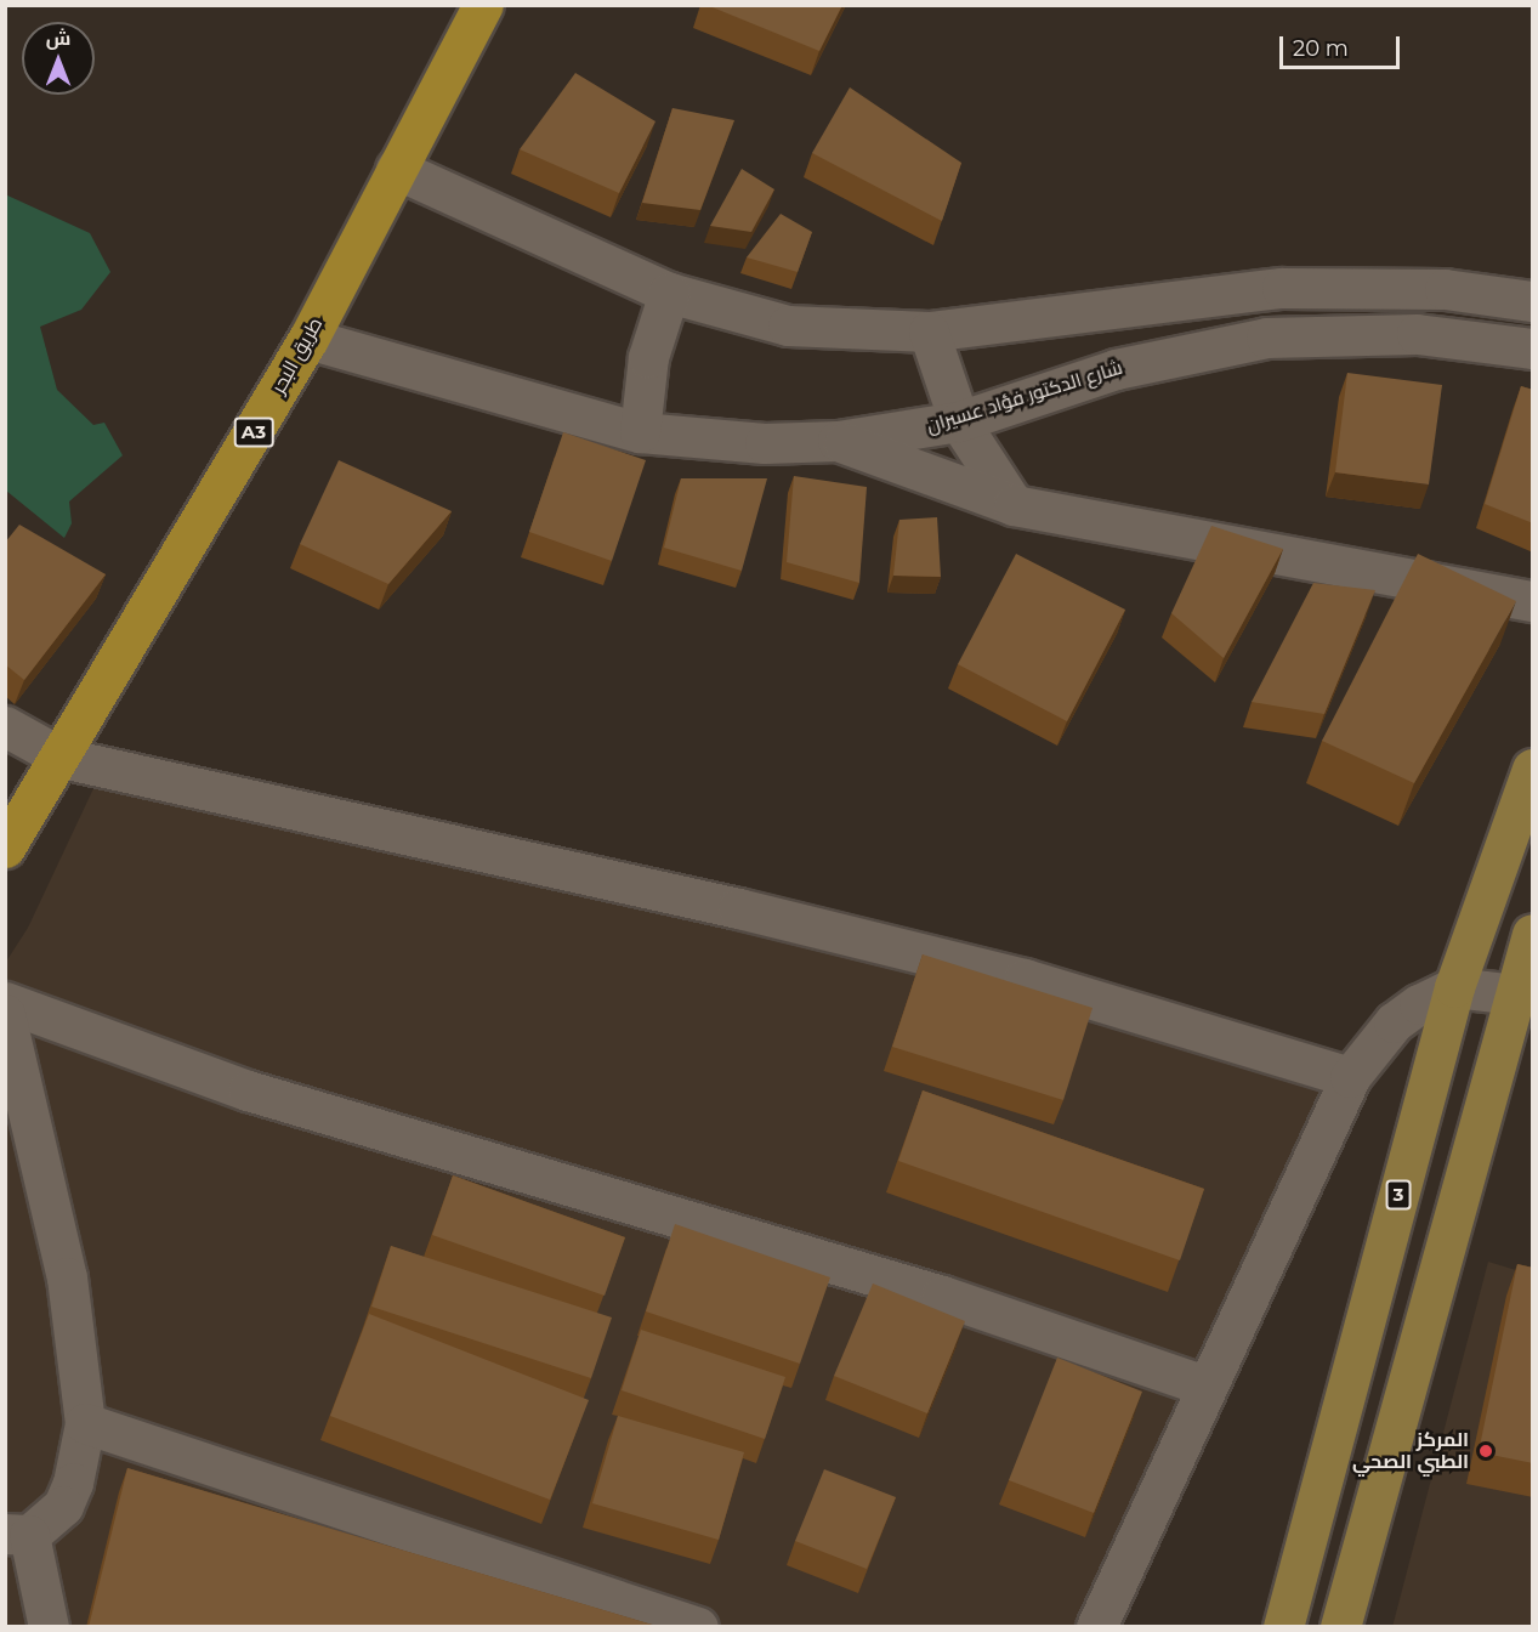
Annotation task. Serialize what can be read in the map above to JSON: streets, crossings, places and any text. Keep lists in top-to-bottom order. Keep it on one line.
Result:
{"streets":{"highway":["طريق البحر","A3"],"main road":["3"],"street":["شارع الدكتور فؤاد عسيران"]},"crossings":[["طريق البحر","شارع الدكتور فؤاد عسيران"]],"places":["المركز الطبي الصحي"],"scale_bar":"20 m","north":"top"}
